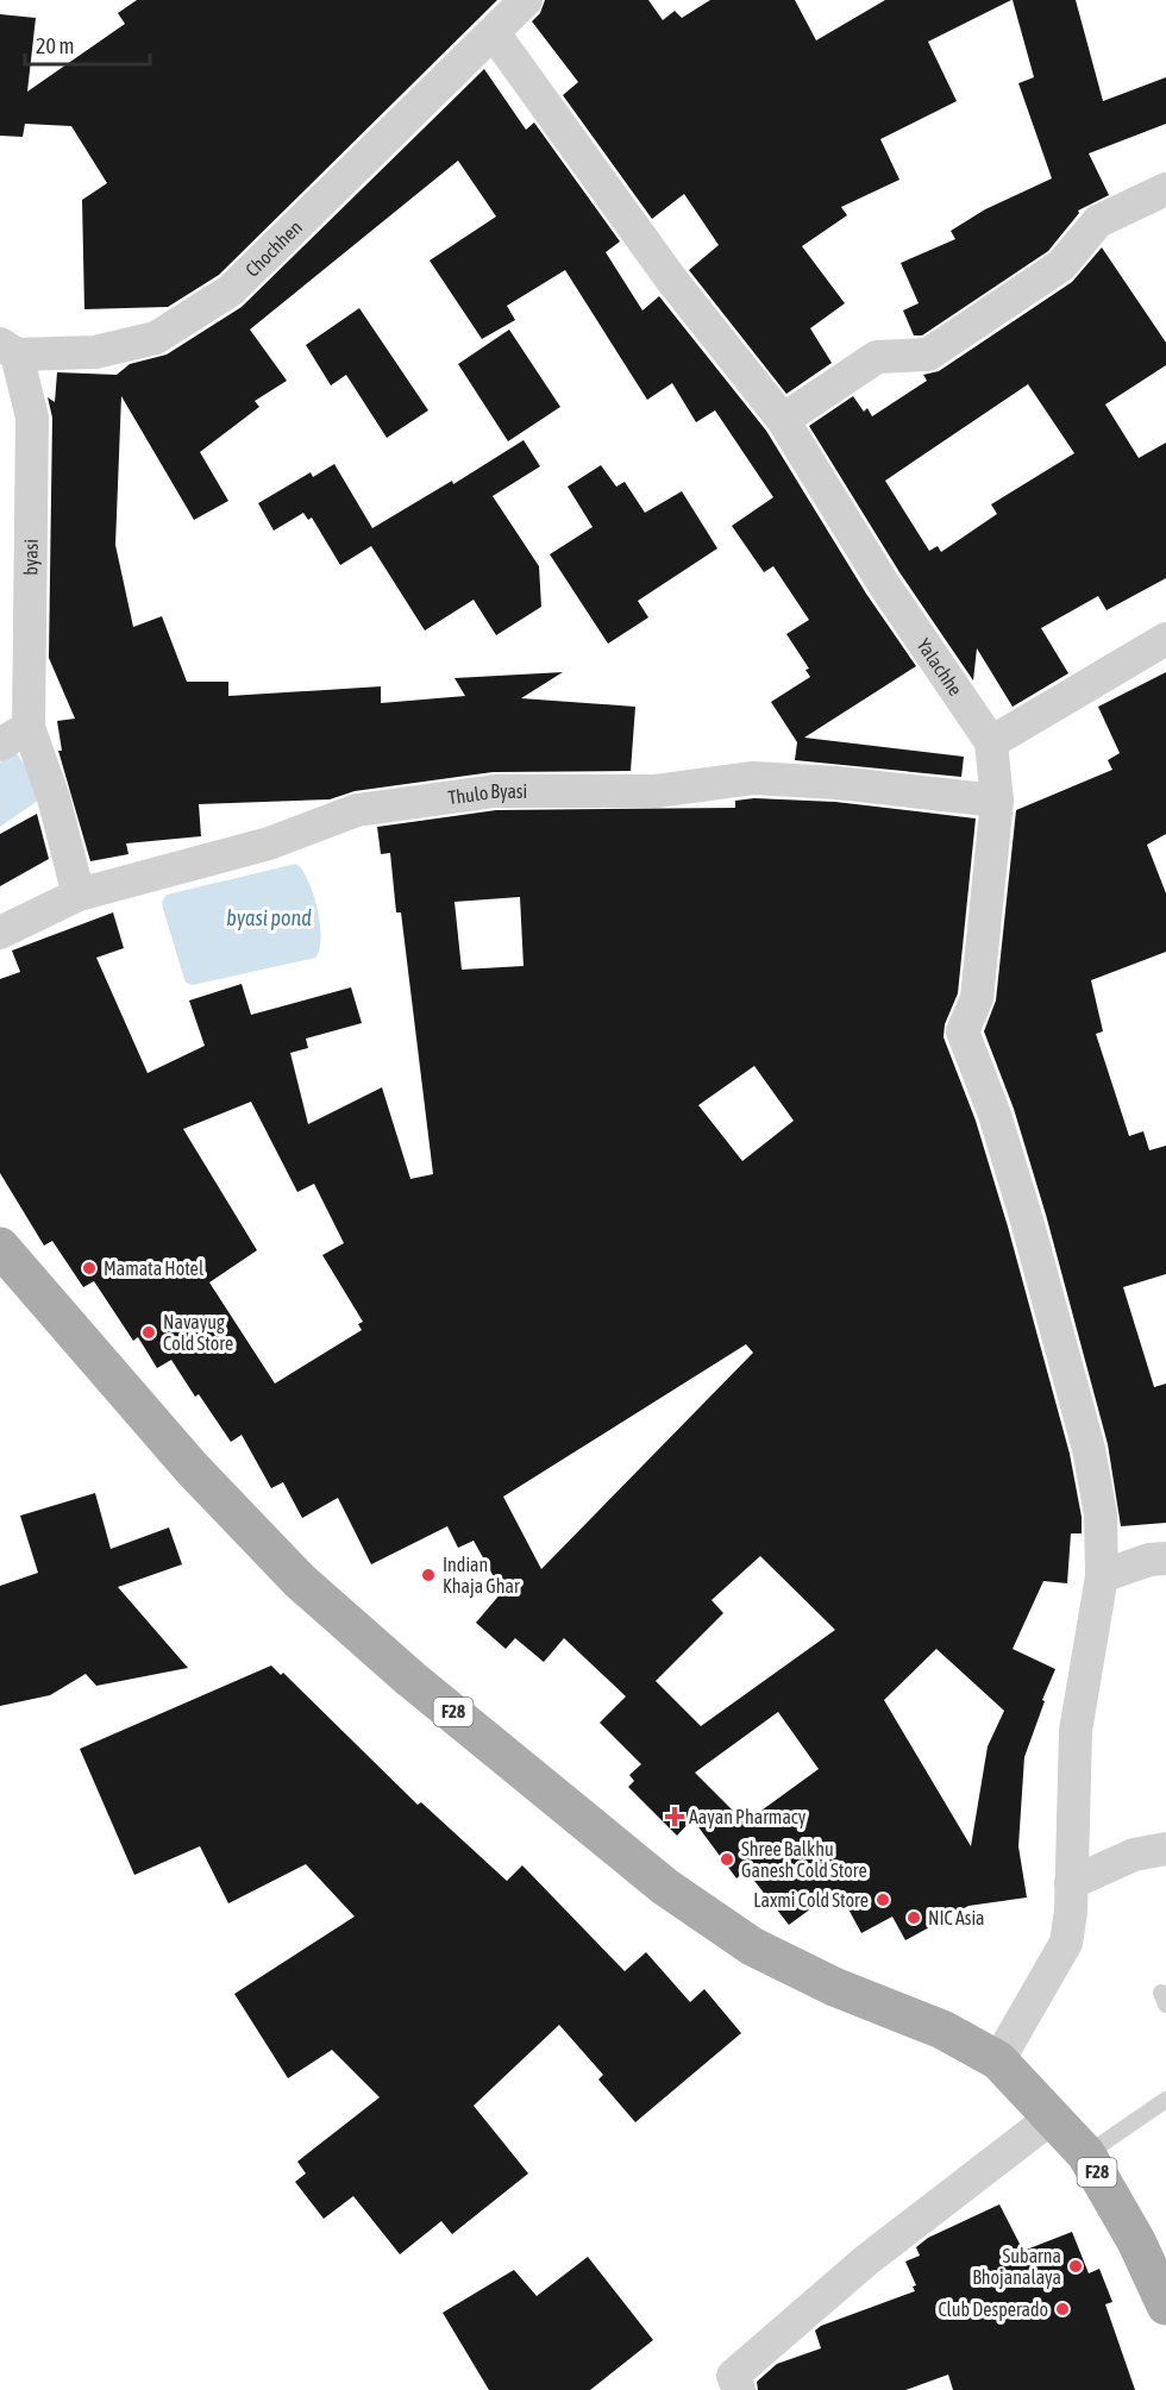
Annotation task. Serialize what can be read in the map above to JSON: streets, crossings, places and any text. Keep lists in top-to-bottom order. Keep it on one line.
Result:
{"streets":{"main road":["F28"],"street":["Chochhen","byasi","Yalachhe","Thulo Byasi"]},"crossings":[["Chochhen","byasi"],["byasi","Thulo Byasi"]],"water":["byasi pond"],"places":{"other":["Mamata Hotel","Navayug Cold Store","Indian Khaja Ghar","Shree Balkhu Ganesh Cold Store","Laxmi Cold Store","NIC Asia","Subarna Bhojanalaya","Club Desperado"],"health":["Aayan Pharmacy"]},"scale_bar":"20 m"}
